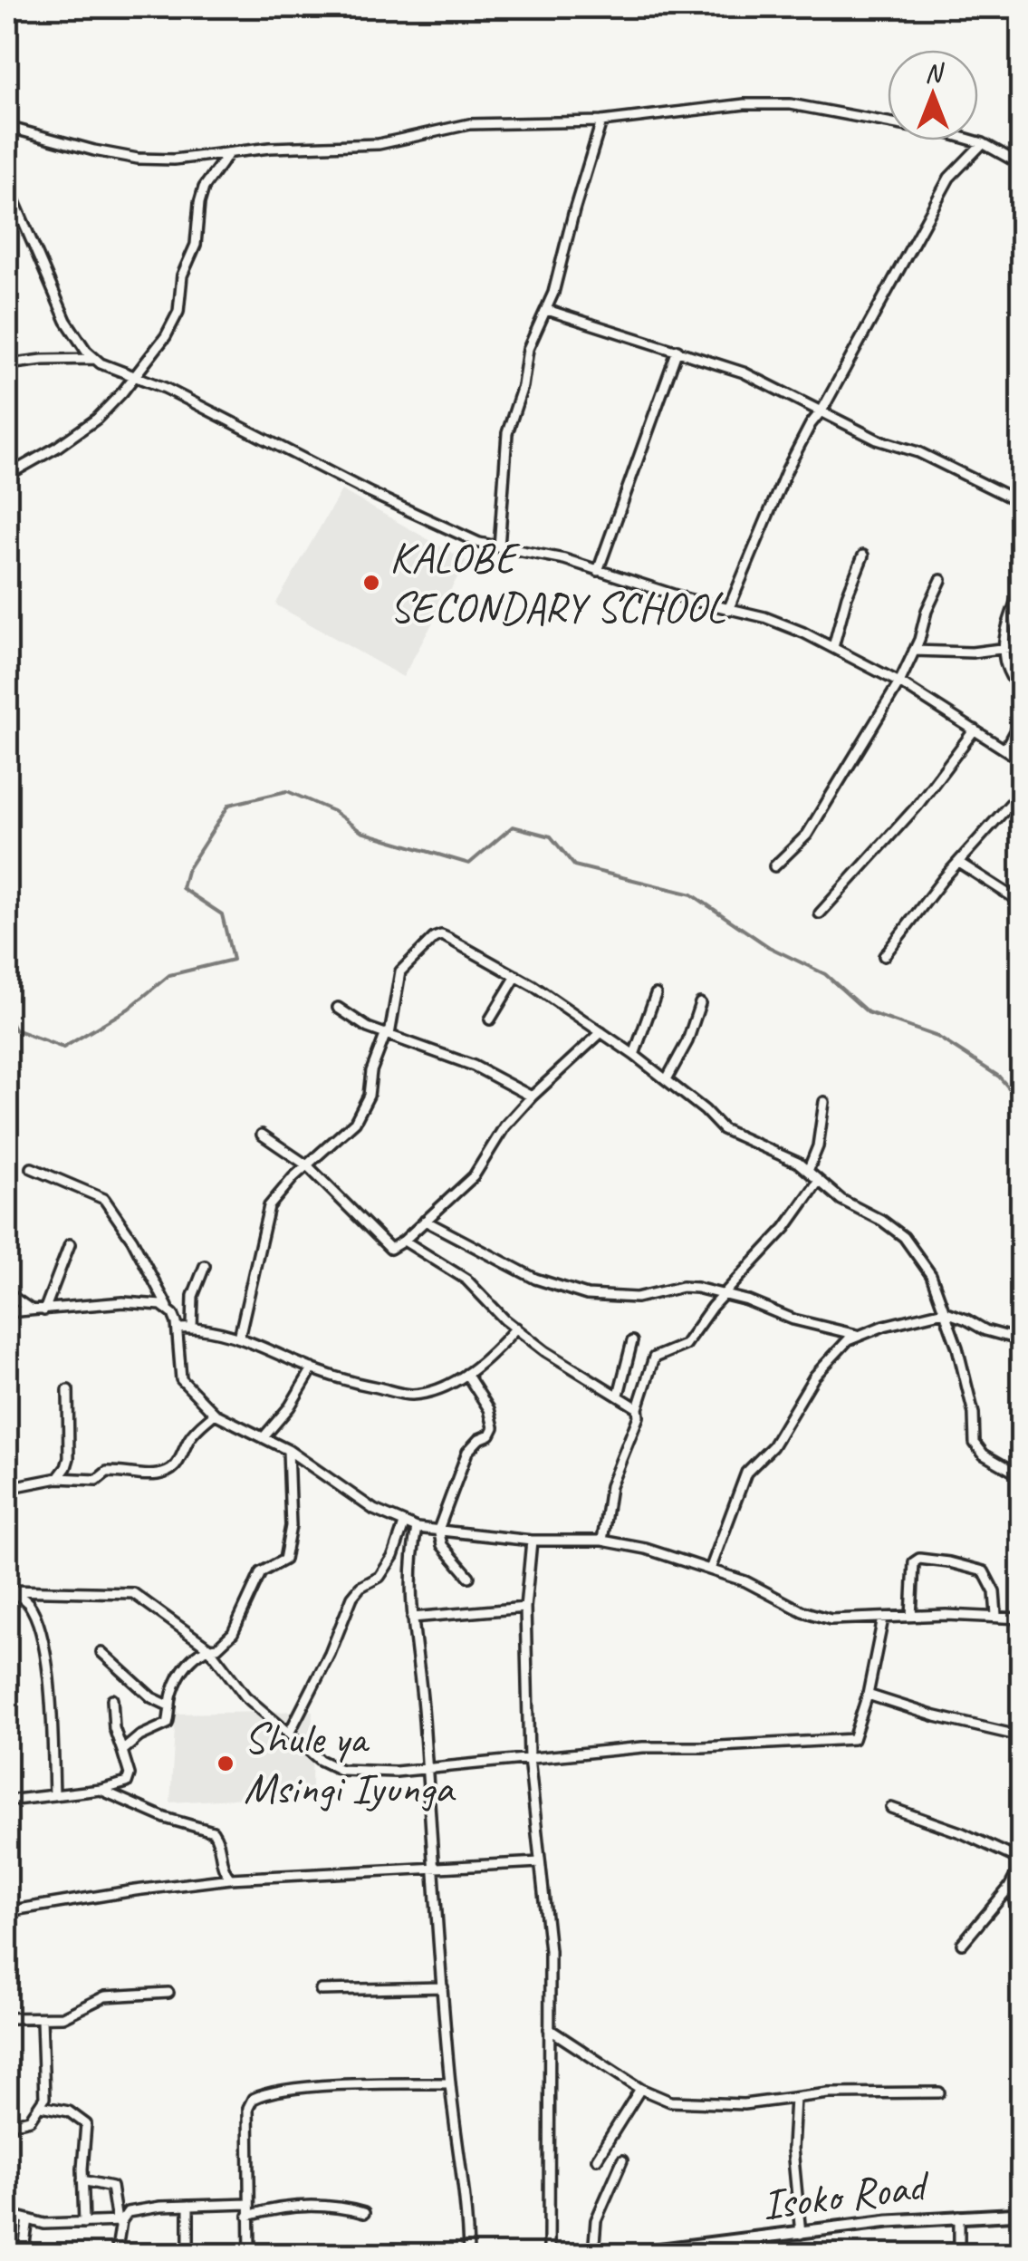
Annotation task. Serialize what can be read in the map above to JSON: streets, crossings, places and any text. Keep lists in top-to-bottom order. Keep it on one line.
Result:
{"streets":{"street":["Isoko Road"]},"places":["KALOBE SECONDARY SCHOOL","Shule ya Msingi Iyunga"],"north":"top"}
